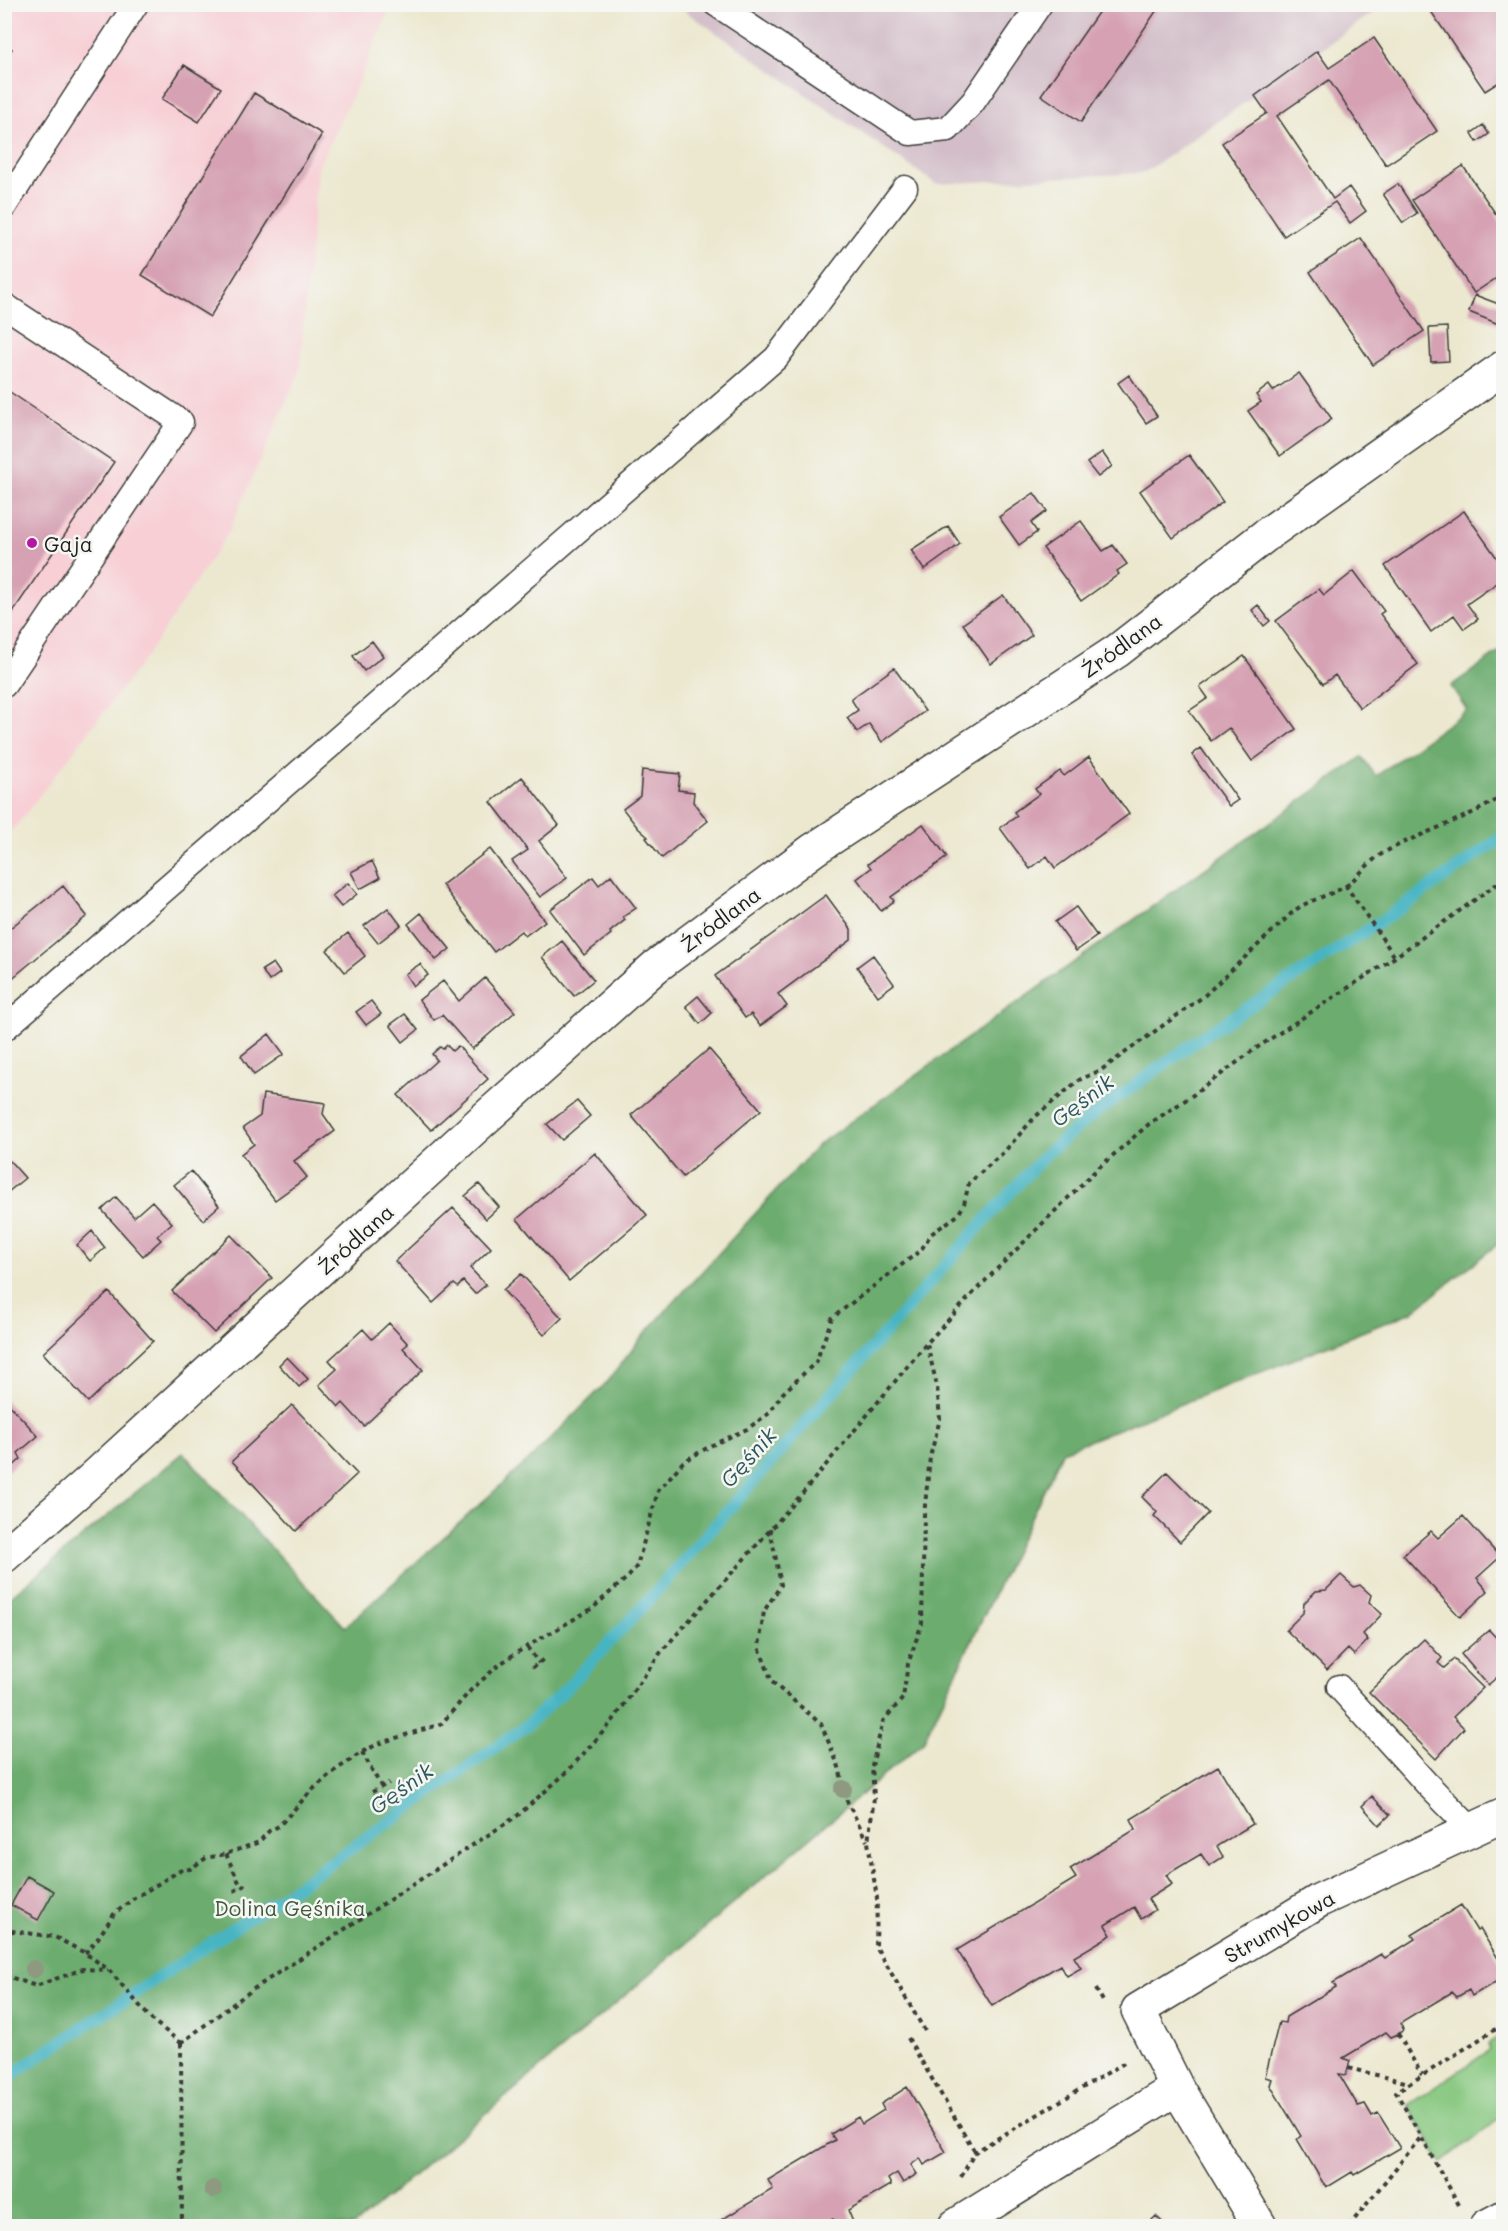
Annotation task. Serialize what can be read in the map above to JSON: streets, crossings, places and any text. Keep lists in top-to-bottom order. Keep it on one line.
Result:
{"streets":{"street":["Źródlana","Strumykowa"]},"water":["Gęśnik"],"parks":["Dolina Gęśnika"],"places":["Gaja"]}
